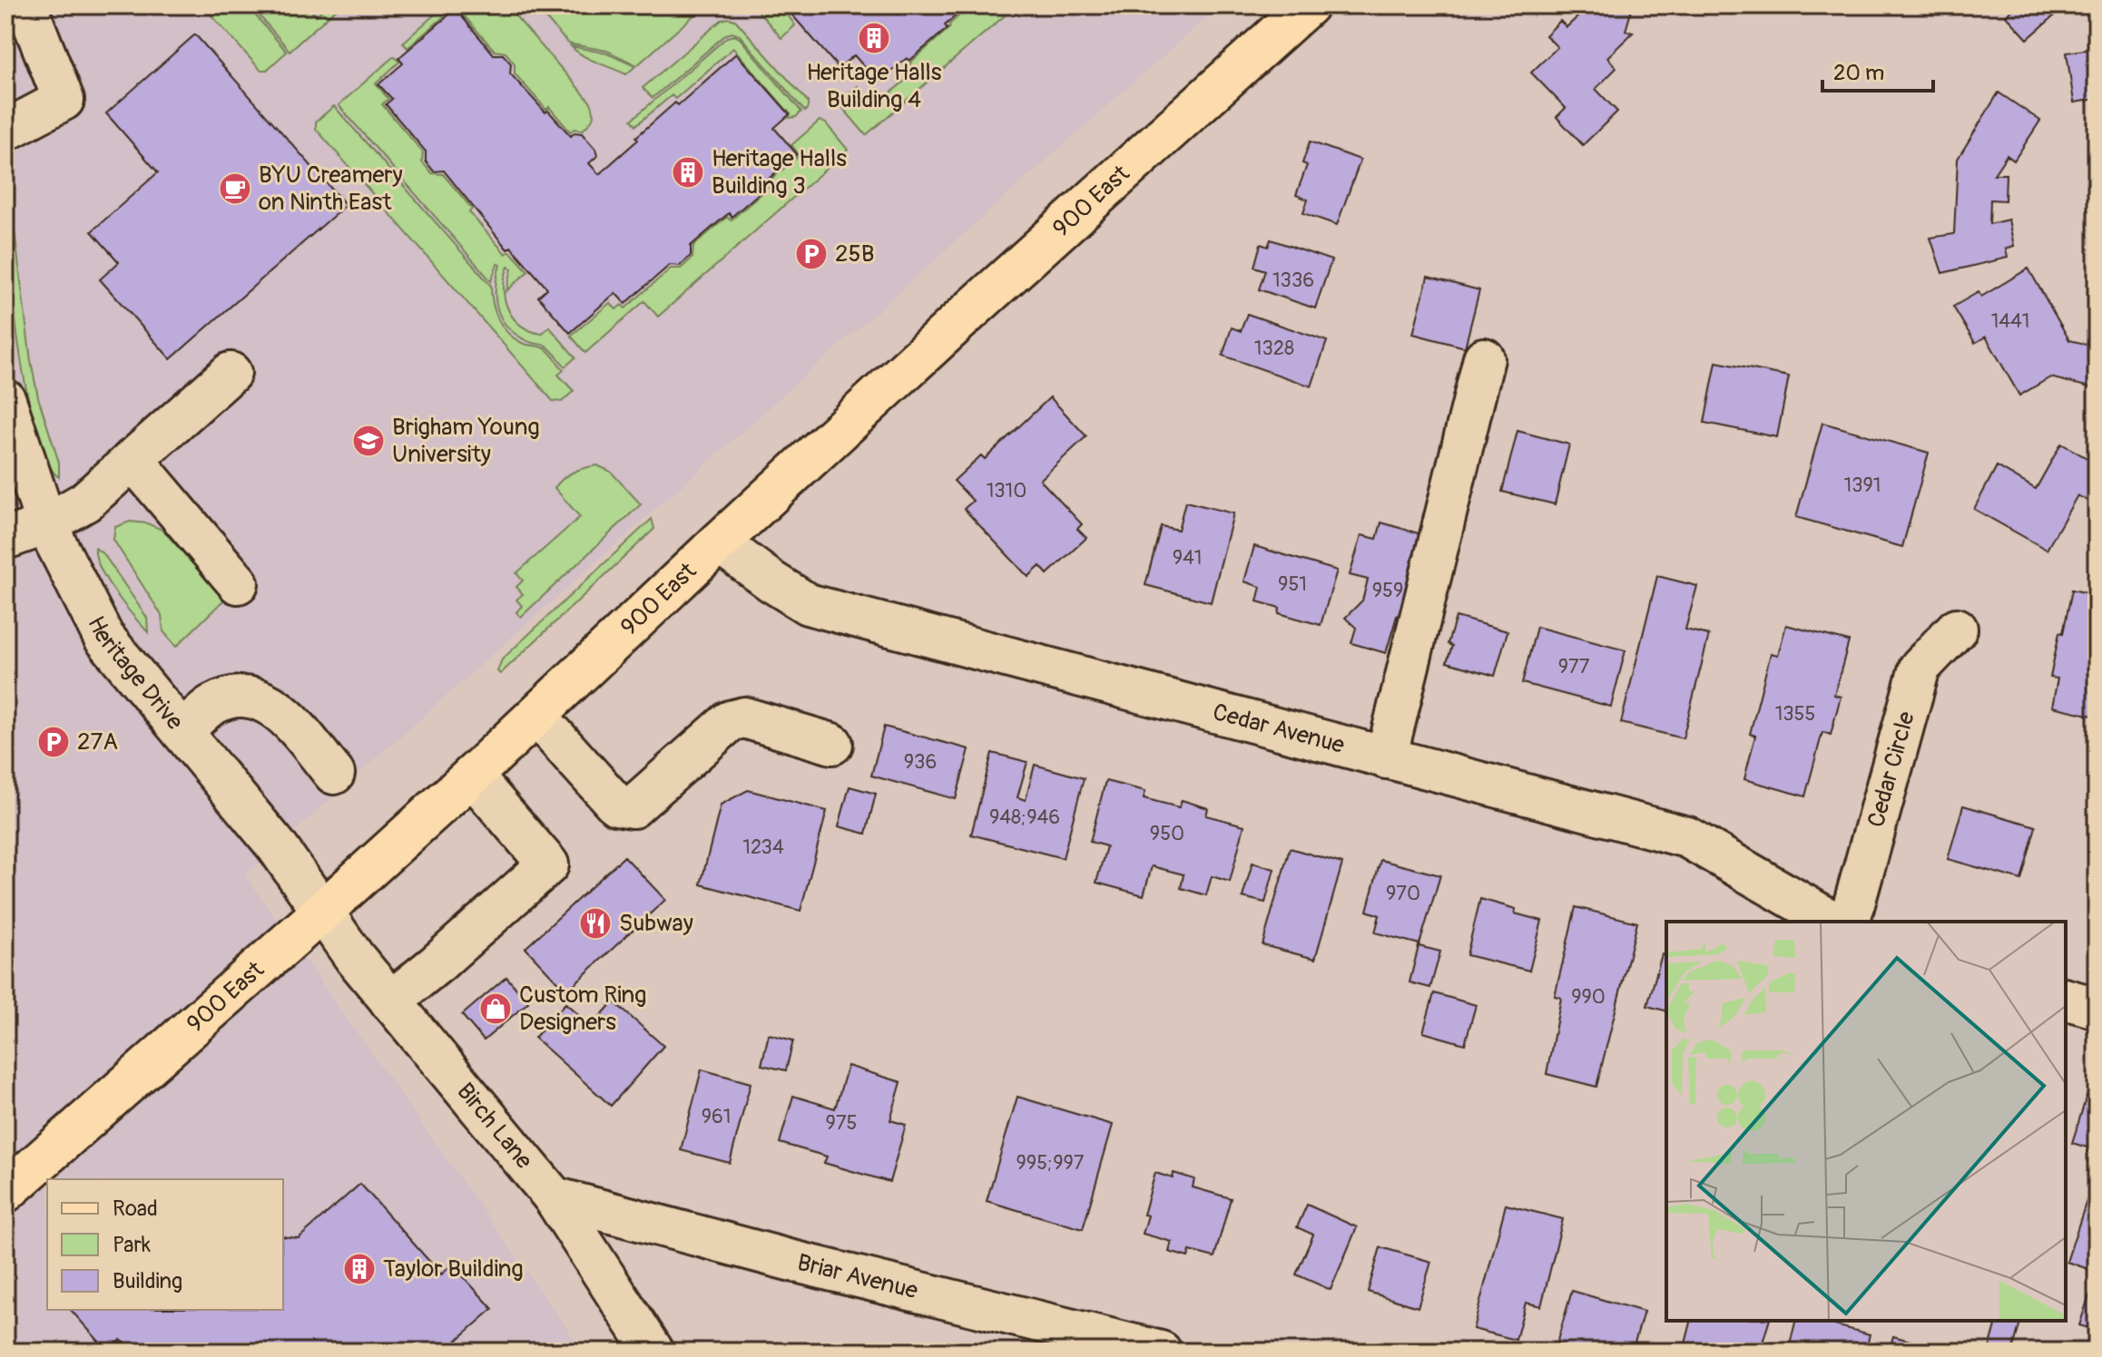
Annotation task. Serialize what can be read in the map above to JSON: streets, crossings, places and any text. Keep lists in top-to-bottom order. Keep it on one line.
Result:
{"streets":{"main road":["900 East"],"street":["Heritage Drive","Cedar Avenue","Cedar Circle","Birch Lane","Briar Avenue"]},"crossings":[["900 East","Heritage Drive"],["900 East","Cedar Avenue"],["900 East","Birch Lane"],["Heritage Drive","Birch Lane"],["Birch Lane","Briar Avenue"]],"places":{"building":["Heritage Halls Building 4","Heritage Halls Building 3","Taylor Building"],"cafe":["BYU Creamery on Ninth East"],"parking":["25B","27A"],"school or university":["Brigham Young University"],"restaurant":["Subway"],"shop":["Custom Ring Designers"]},"house_numbers":["1336","1441","1328","1391","1310","941","951","959","977","1355","936","948;946","950","1234","970","990","961","975","995;997"],"legend":["Road","Park","Building"],"scale_bar":"20 m"}
